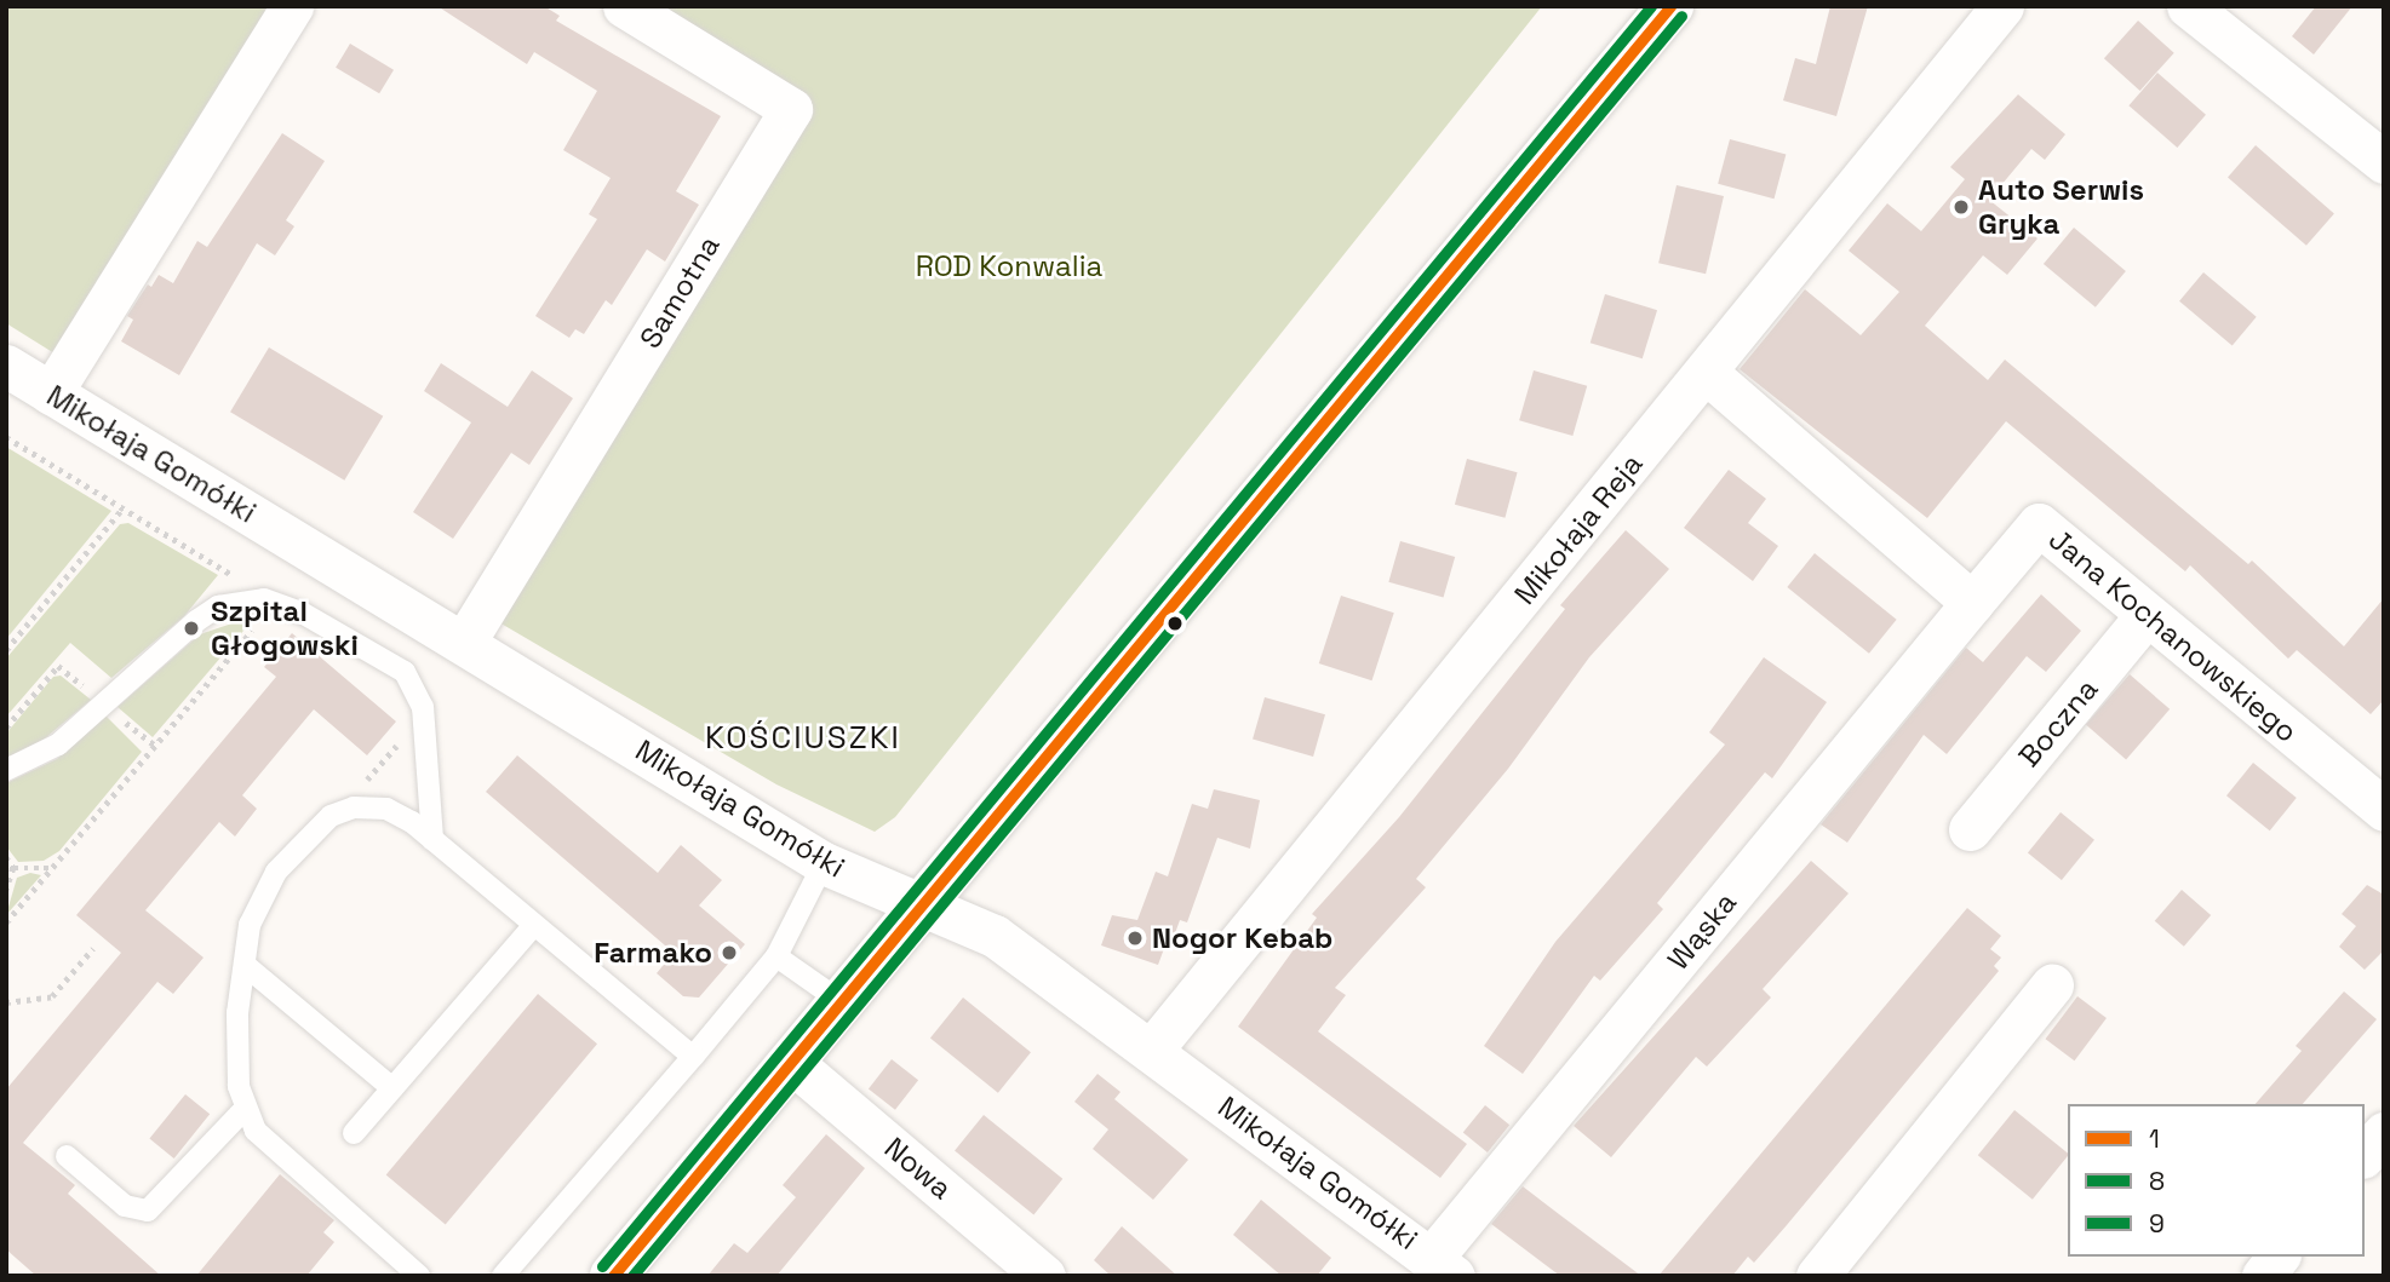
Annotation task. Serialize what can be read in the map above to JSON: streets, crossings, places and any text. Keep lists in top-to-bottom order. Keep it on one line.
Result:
{"streets":{"street":["Samotna","Mikołaja Gomółki","Mikołaja Reja","Jana Kochanowskiego","Boczna","Wąska","Nowa"]},"crossings":[["Samotna","Mikołaja Gomółki"],["Mikołaja Gomółki","Mikołaja Reja"],["Mikołaja Gomółki","Wąska"],["Jana Kochanowskiego","Boczna"],["Jana Kochanowskiego","Wąska"]],"districts":["KOŚCIUSZKI"],"parks":["ROD Konwalia"],"places":["Auto Serwis Gryka","Szpital Głogowski","Nogor Kebab","Farmako"],"lines":["transit line 1","transit line 9","transit line 8"],"legend":["1","8","9"]}
